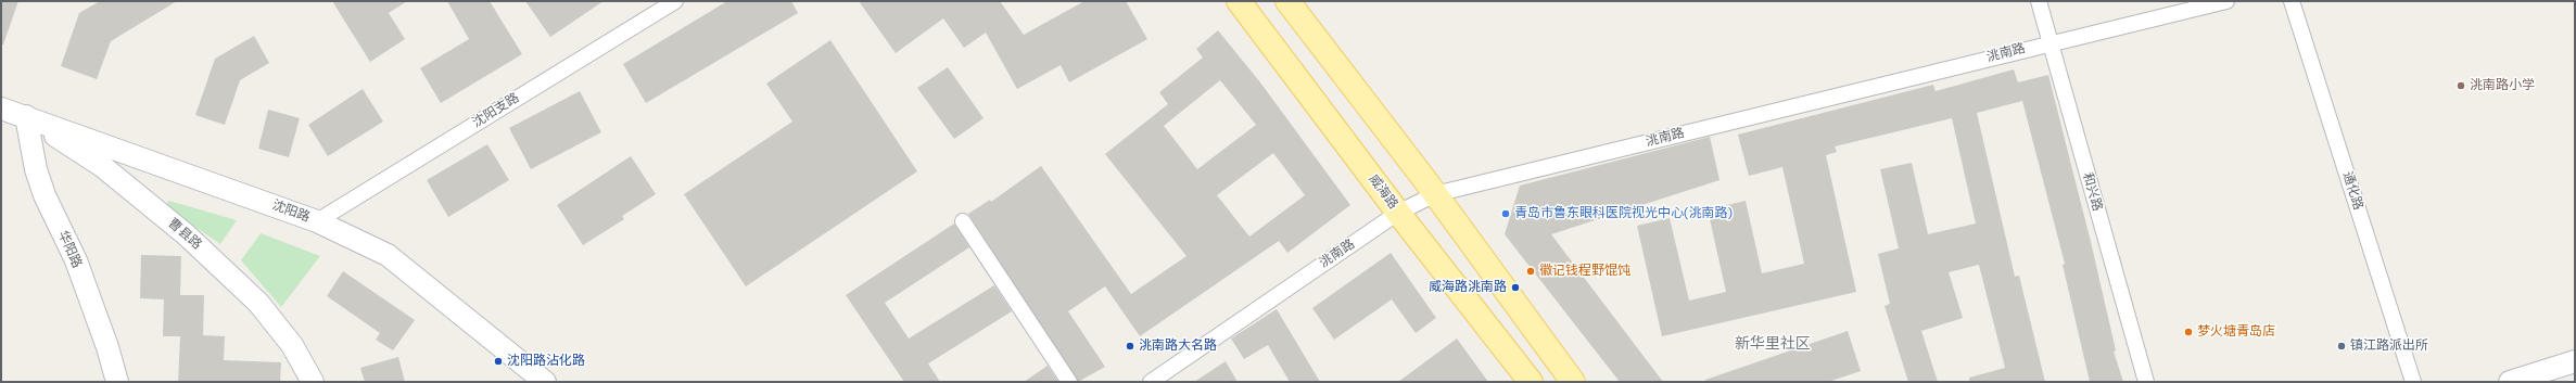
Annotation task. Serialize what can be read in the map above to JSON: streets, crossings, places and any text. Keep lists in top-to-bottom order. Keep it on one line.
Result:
{"streets":{"main road":["威海路","沈阳路","曹县路","华阳路"],"street":["洮南路","沈阳支路","通化路","和兴路"]},"crossings":[["洮南路","威海路"],["洮南路","和兴路"],["沈阳支路","沈阳路"],["沈阳路","曹县路"],["沈阳路","华阳路"],["曹县路","华阳路"]],"districts":["新华里社区"],"places":["洮南路小学","青岛市鲁东眼科医院视光中心(洮南路)","徽记钱程野馄饨","威海路洮南路","梦火塘青岛店","洮南路大名路","镇江路派出所","沈阳路沾化路"]}
